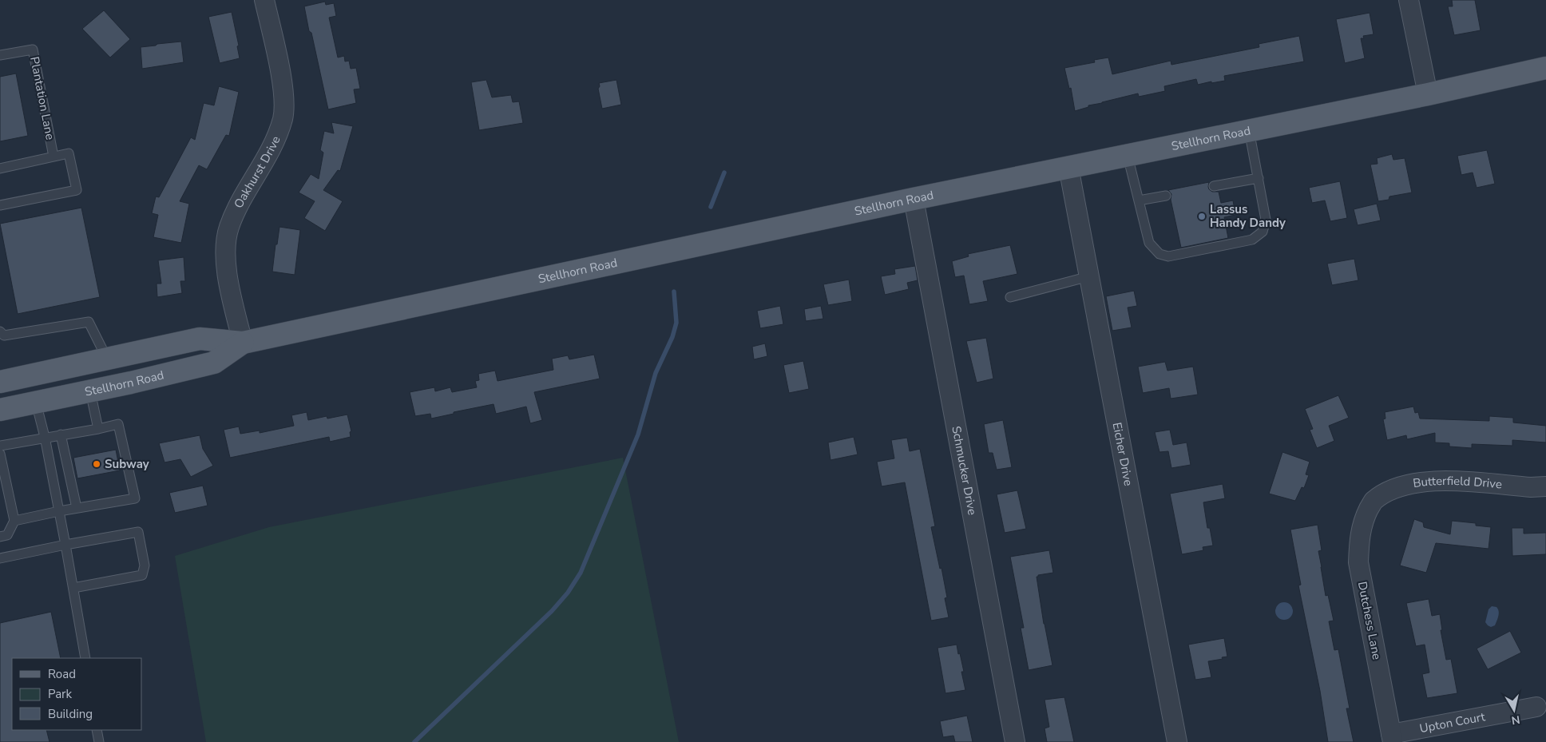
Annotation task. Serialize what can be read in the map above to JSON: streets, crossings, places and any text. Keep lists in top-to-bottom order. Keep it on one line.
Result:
{"streets":{"main road":["Stellhorn Road"],"street":["Oakhurst Drive","Eicher Drive","Schmucker Drive","Butterfield Drive","Dutchess Lane","Upton Court"],"lane":["Plantation Lane"]},"crossings":[["Stellhorn Road","Oakhurst Drive"],["Stellhorn Road","Eicher Drive"],["Stellhorn Road","Schmucker Drive"],["Butterfield Drive","Dutchess Lane"],["Dutchess Lane","Upton Court"]],"places":["Lassus Handy Dandy","Subway"],"legend":["Road","Park","Building"],"north":"bottom"}
